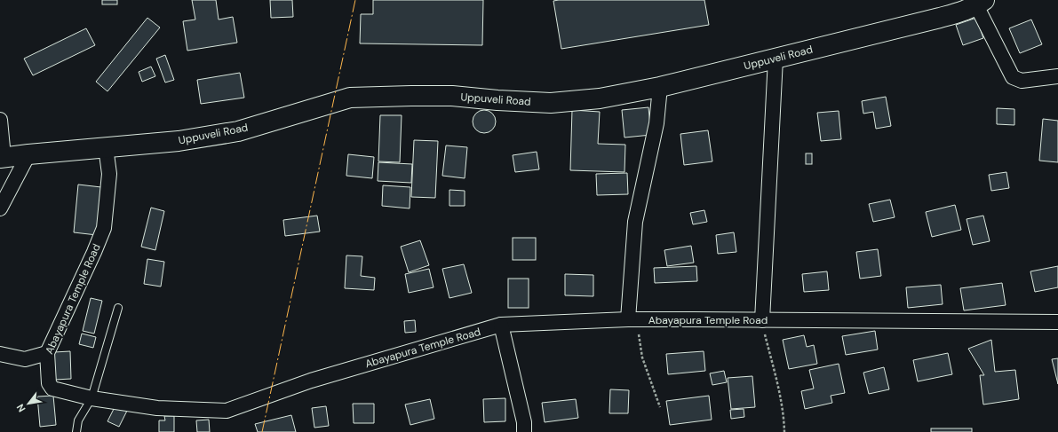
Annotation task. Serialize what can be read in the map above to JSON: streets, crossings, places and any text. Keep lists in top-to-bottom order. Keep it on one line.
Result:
{"streets":{"main road":["Uppuveli Road"],"street":["Abayapura Temple Road"]},"crossings":[["Uppuveli Road","Abayapura Temple Road"]],"north":"bottom left"}
